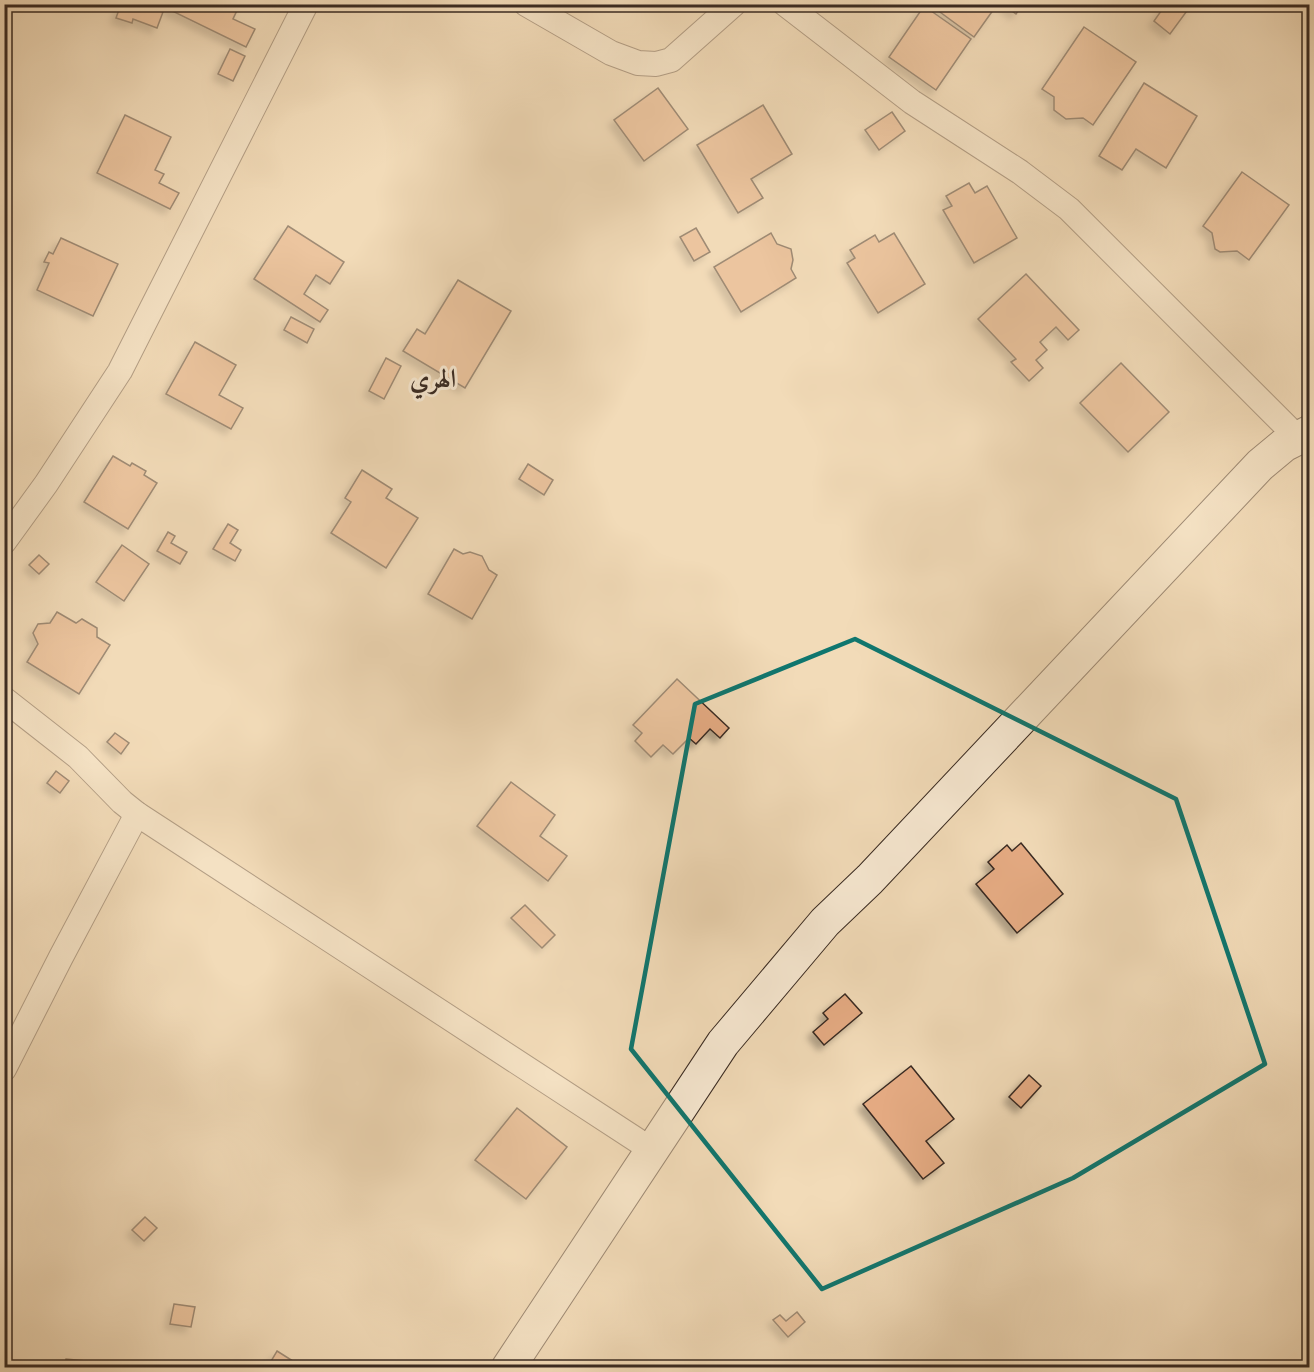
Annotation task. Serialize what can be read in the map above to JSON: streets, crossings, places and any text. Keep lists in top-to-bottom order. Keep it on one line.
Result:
{"districts":["الهري"]}
